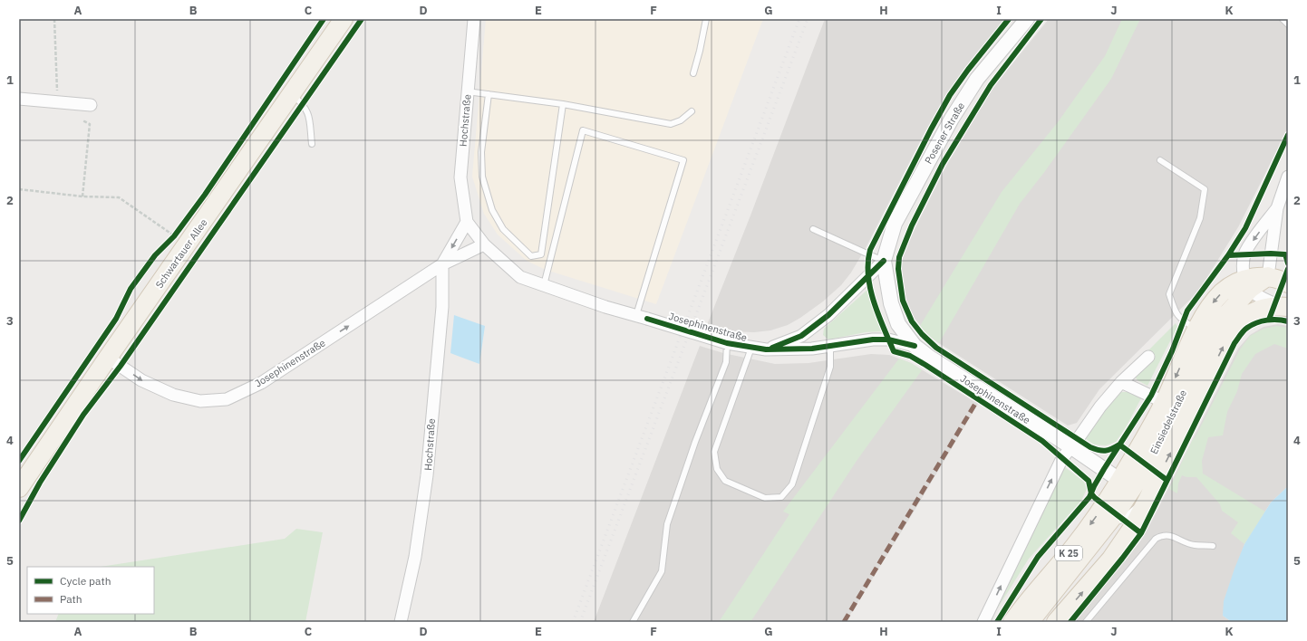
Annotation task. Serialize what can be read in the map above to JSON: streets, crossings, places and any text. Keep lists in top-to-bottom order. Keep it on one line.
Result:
{"streets":{"main road":["Schwartauer Allee","Einsiedelstraße","K 25"],"street":["Hochstraße","Posener Straße","Josephinenstraße"]},"crossings":[["Hochstraße","Josephinenstraße"],["Posener Straße","Josephinenstraße"],["Schwartauer Allee","Josephinenstraße"],["Josephinenstraße","Einsiedelstraße"],["Einsiedelstraße","K 25"]],"legend":["Cycle path","Path"],"grid":{"columns":["A","B","C","D","E","F","G","H","I","J","K"],"rows":["1","2","3","4","5"]}}
